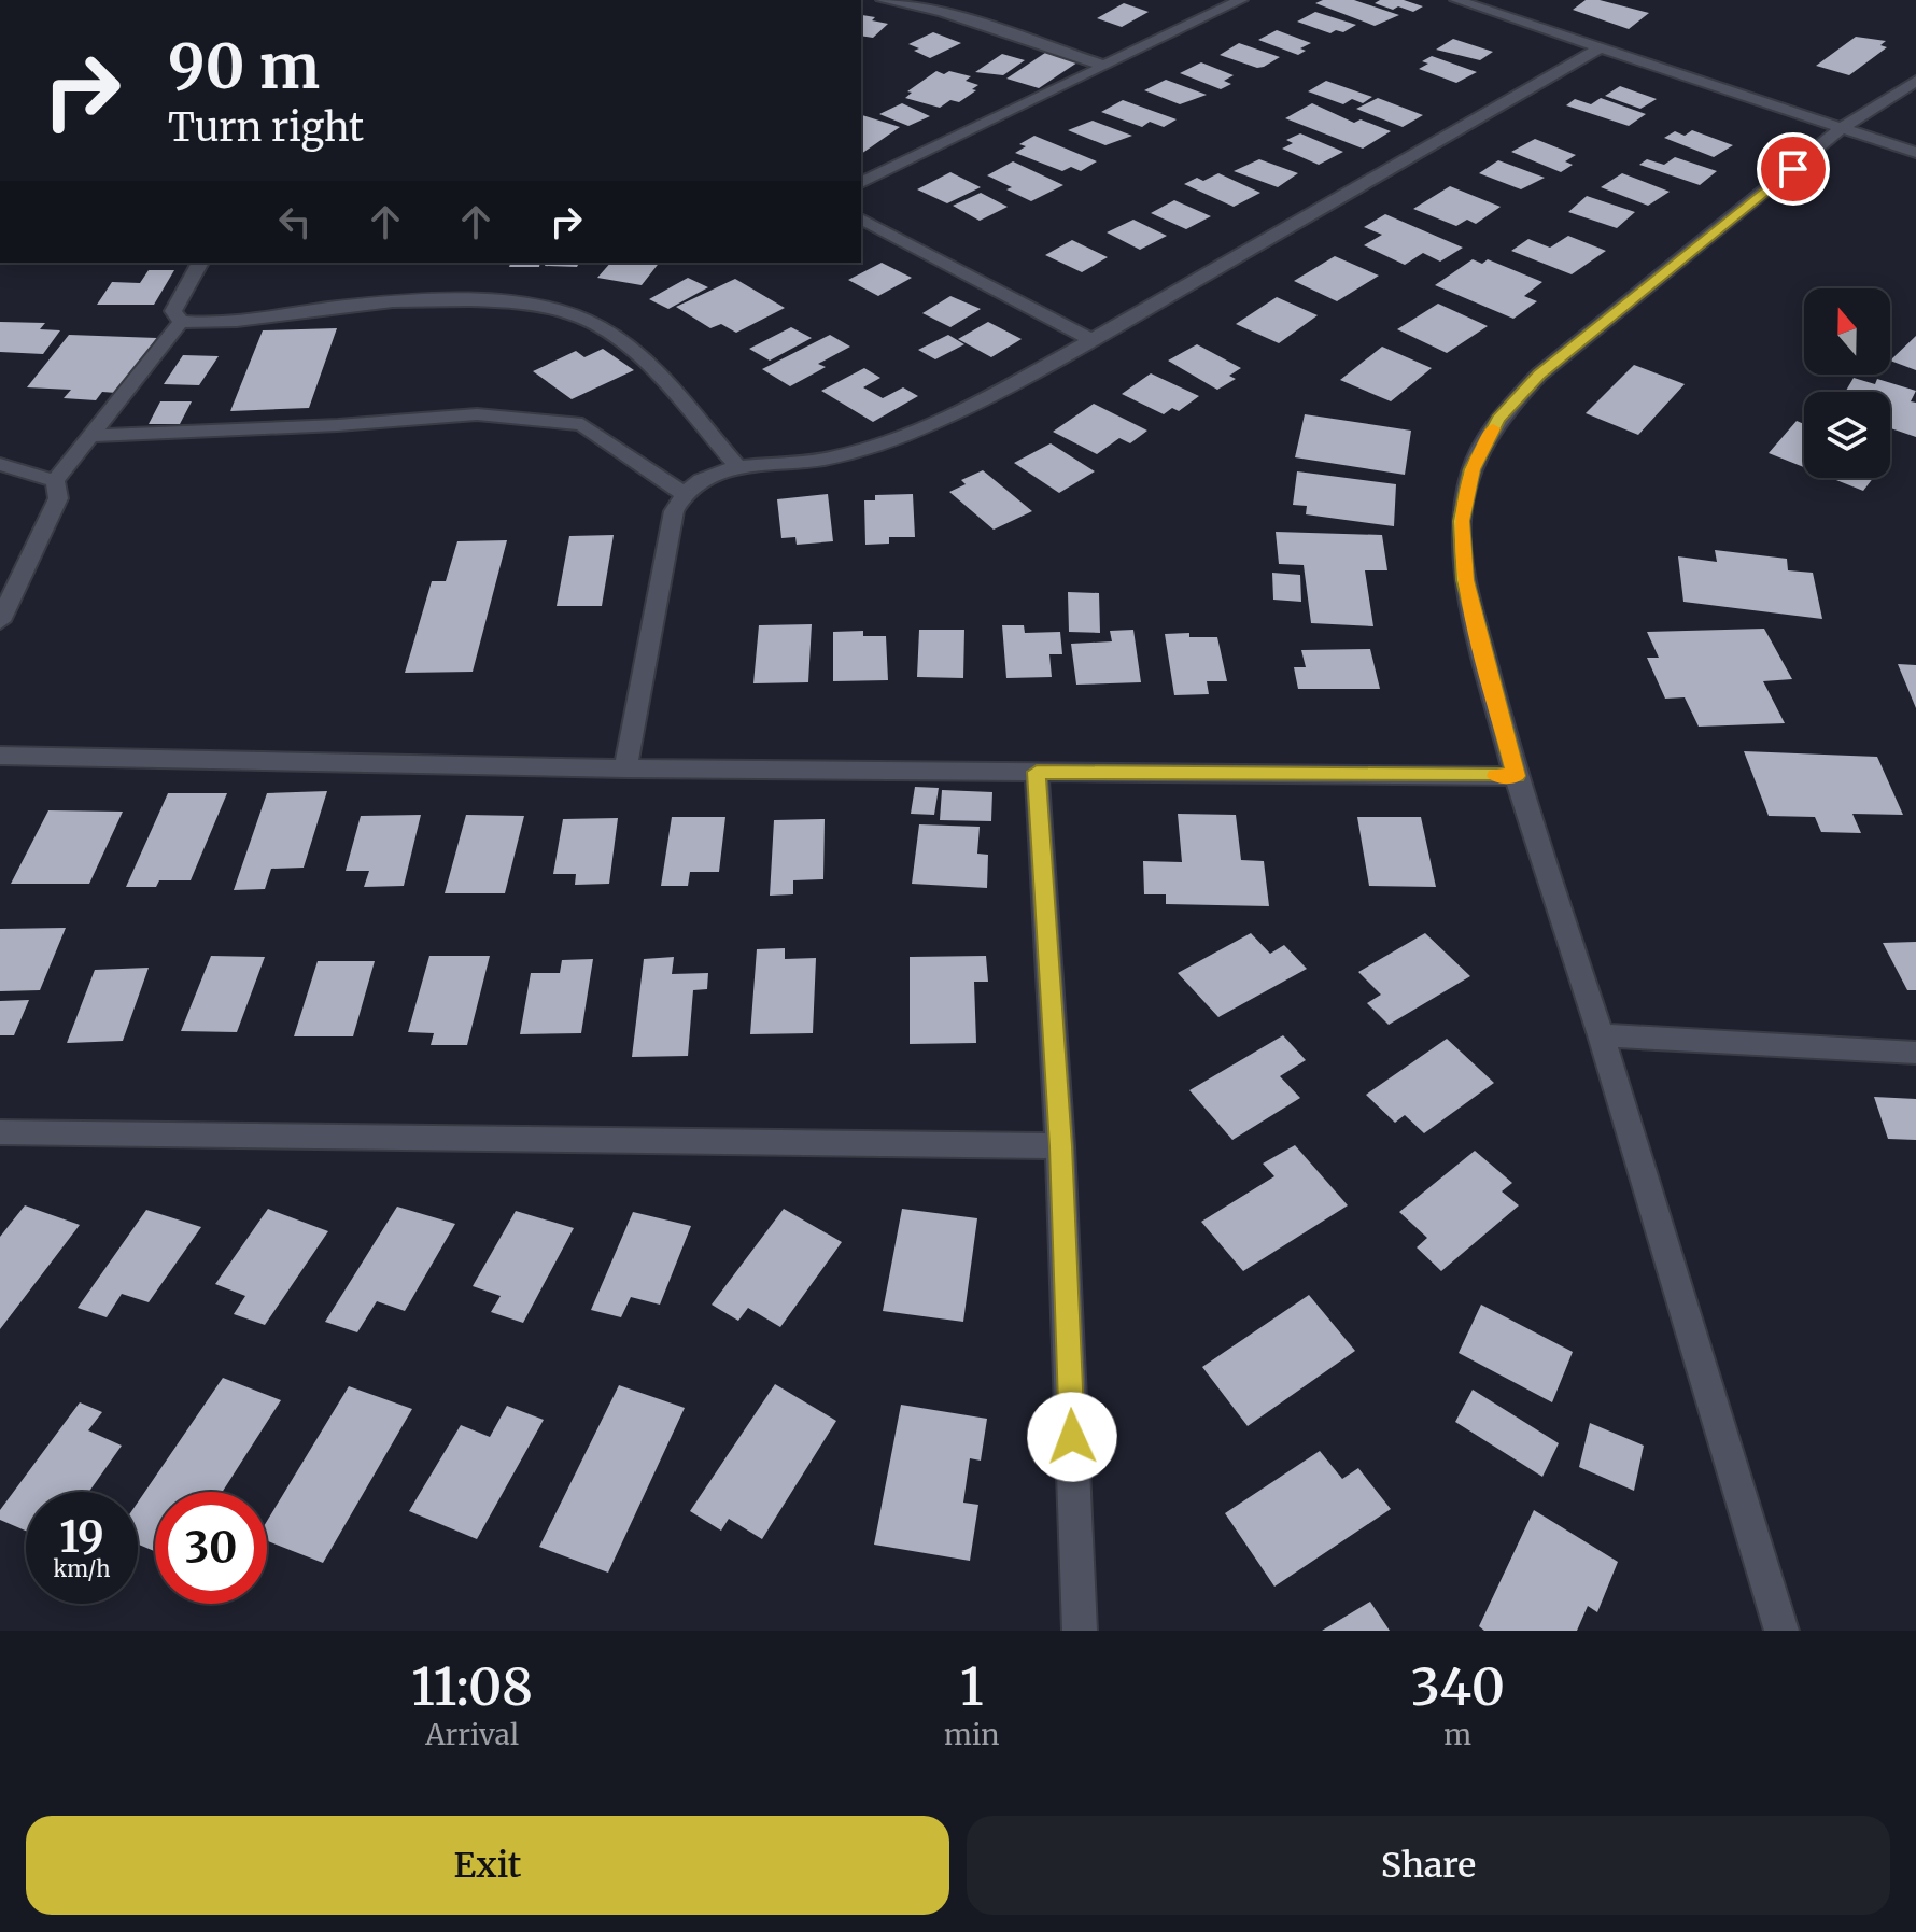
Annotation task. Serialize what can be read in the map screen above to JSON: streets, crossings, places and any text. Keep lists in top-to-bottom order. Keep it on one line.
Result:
{"north":"top","page":{"turn":["90 m","Turn right"],"speed":"19 km/h","limit":"30","eta":["11:08","Arrival","1","min","340","m"],"buttons":["Exit","Share"]}}
